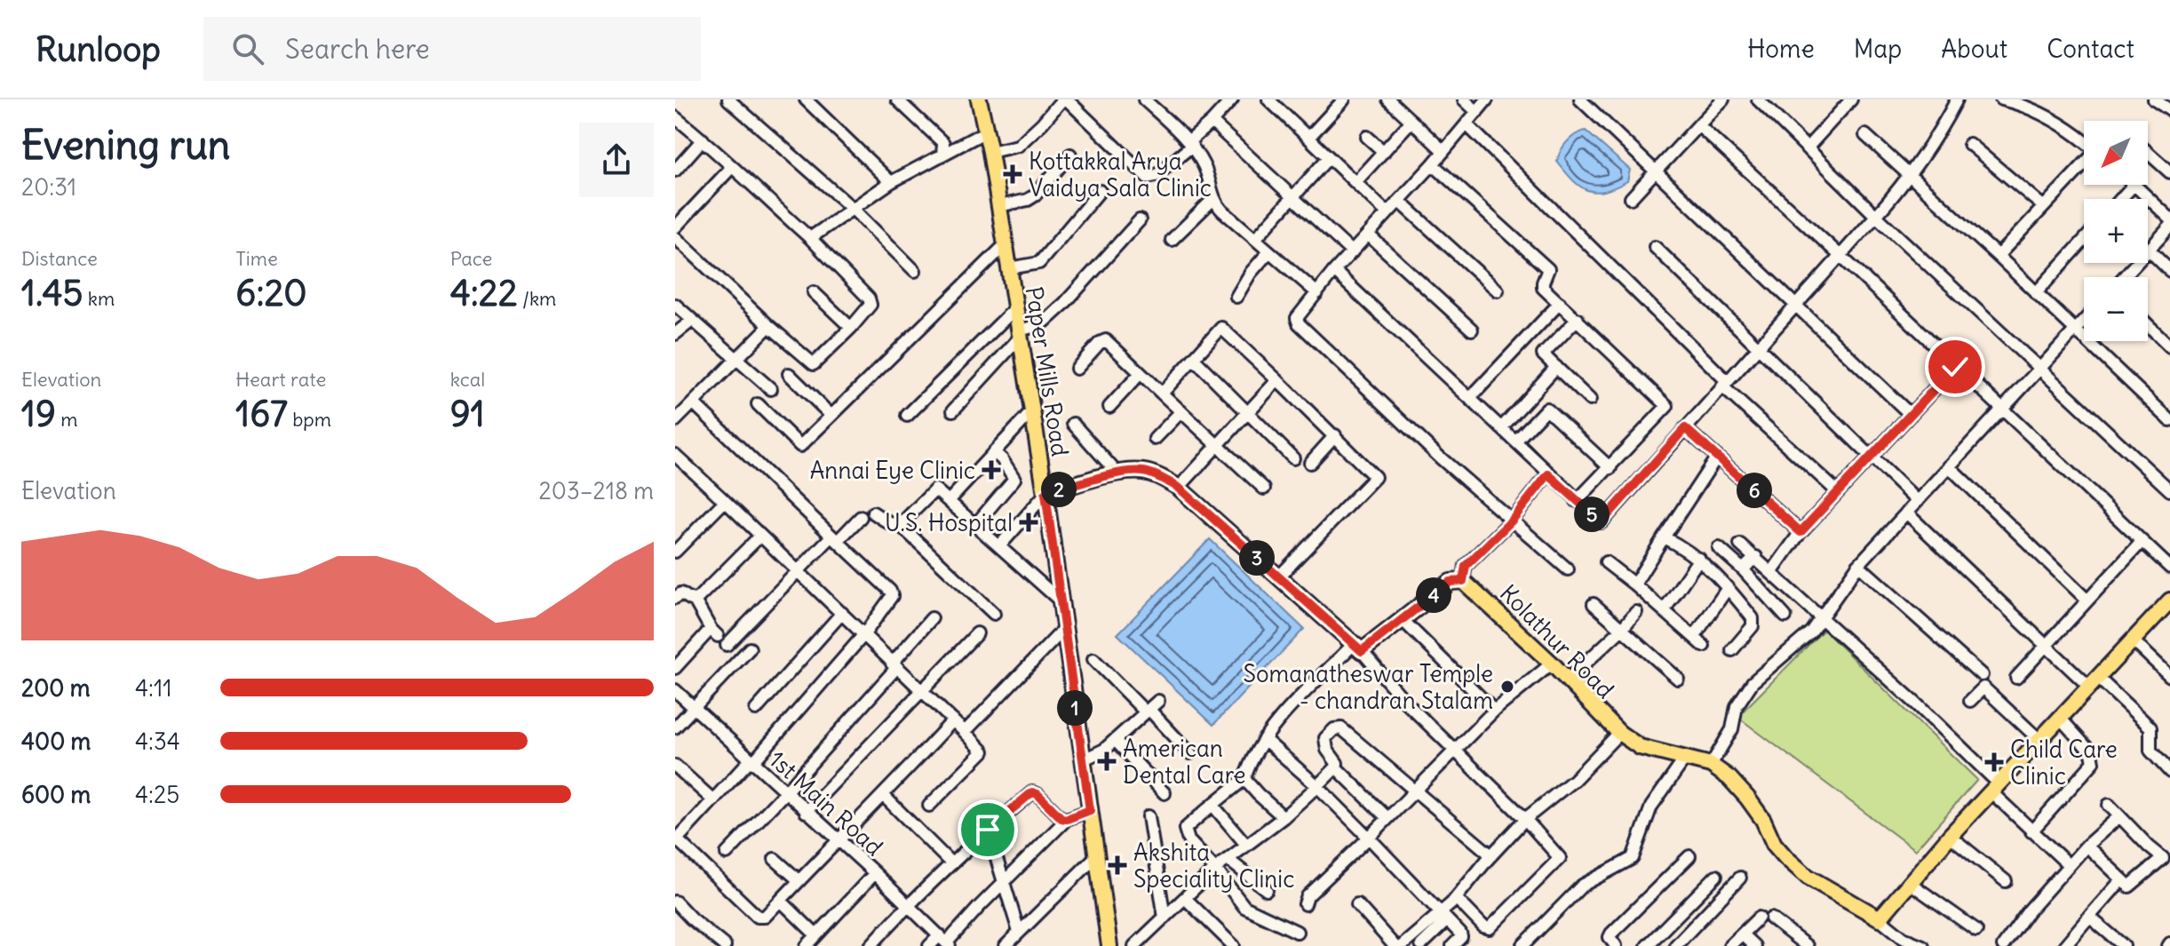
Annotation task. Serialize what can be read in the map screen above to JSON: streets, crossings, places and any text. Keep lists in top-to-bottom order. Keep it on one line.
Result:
{"streets":{"main road":["Paper Mills Road","Kolathur Road"],"street":["1st Main Road"]},"places":{"health":["Kottakkal Arya Vaidya Sala Clinic","Annai Eye Clinic","U.S. Hospital","American Dental Care","Child Care Clinic","Akshita Speciality Clinic"],"other":["Somanatheswar Temple - chandran Stalam"]},"north":"bottom left","page":{"header":"Runloop","search":"Search here","nav":["Home","Map","About","Contact"],"heading":["Evening run","20:31"],"map_buttons":["+","−"],"stats":[["Distance","1.45 km"],["Time","6:20"],["Pace","4:22 /km"],["Elevation","19 m"],["Heart rate","167 bpm"],["kcal","91"]],"chart":["Elevation","203–218 m"],"pins":["2","6","5","3","4","1"],"list":[{"name":"200 m","note":"4:11"},{"name":"400 m","note":"4:34"},{"name":"600 m","note":"4:25"}]}}
